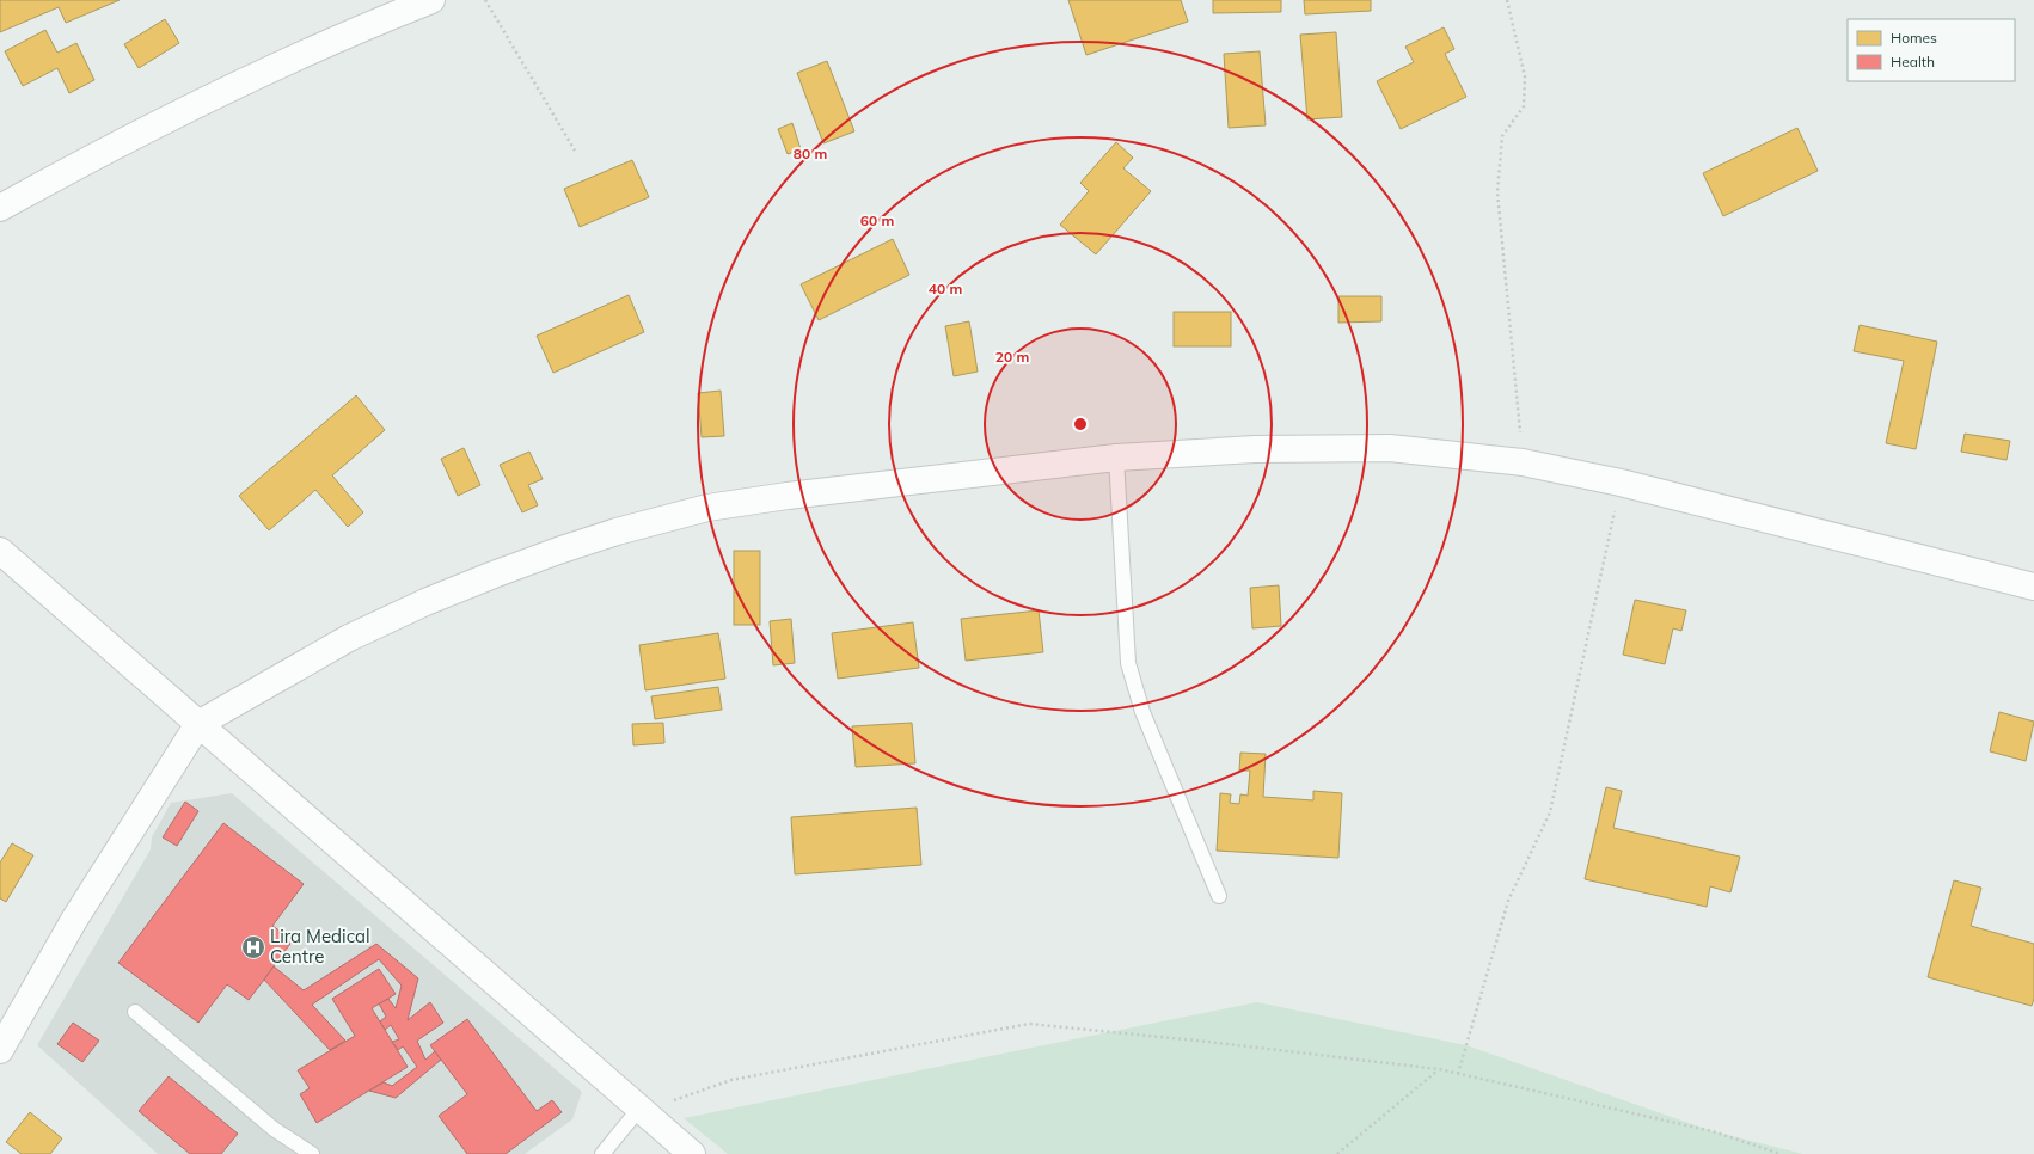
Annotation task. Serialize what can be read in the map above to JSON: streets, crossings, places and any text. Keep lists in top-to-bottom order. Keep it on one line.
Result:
{"places":{"hospital":["Lira Medical Centre"]},"legend":["Homes","Health"],"rings":["80 m","60 m","40 m","20 m"]}
